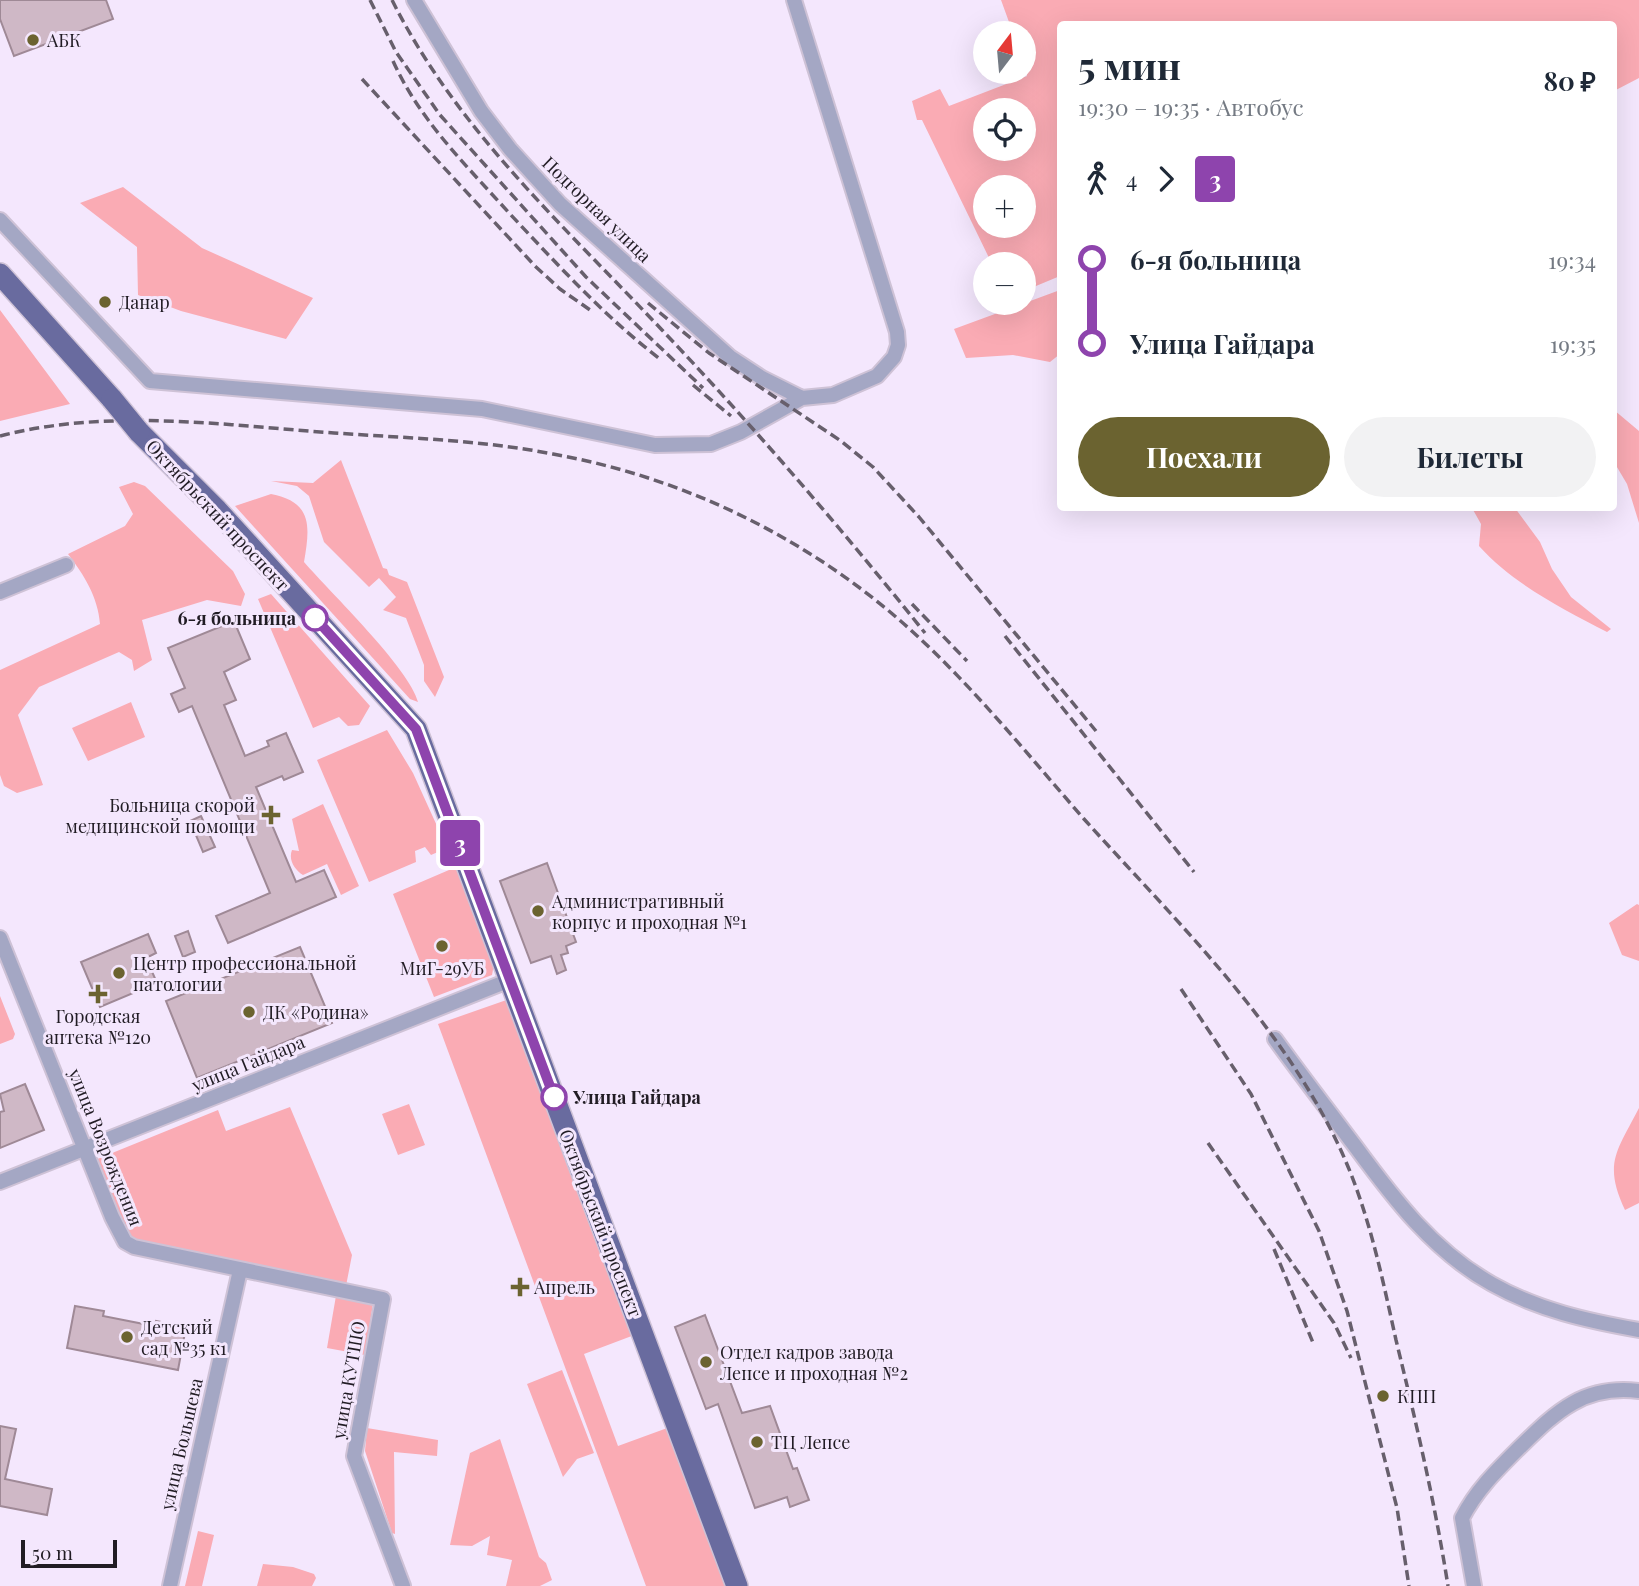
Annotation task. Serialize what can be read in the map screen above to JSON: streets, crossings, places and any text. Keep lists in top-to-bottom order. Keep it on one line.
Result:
{"streets":{"main road":["Октябрьский проспект"],"street":["Подгорная улица","улица Гайдара","улица Возрождения","улица КУТШО","улица Большева"]},"crossings":[["Октябрьский проспект","улица Гайдара"],["улица Гайдара","улица Возрождения"],["улица Возрождения","улица КУТШО"],["улица Возрождения","улица Большева"]],"places":{"other":["АБК","Данар","6-я больница","Административный корпус и проходная №1","МиГ-29УБ","Центр профессиональной патологии","ДК «Родина»","Улица Гайдара","Детский сад №35 к1","Отдел кадров завода Лепсе и проходная №2","КПП","ТЦ Лепсе"],"health":["Больница скорой медицинской помощи","Городская аптека №120","Апрель"]},"lines":["bus line 3"],"scale_bar":"50 m","north":"top","page":{"on_map":"3","map_buttons":["+","−"],"heading":["5 мин","19:30 – 19:35 · Автобус","80 ₽"],"legs":["4","3"],"list":[{"name":"6-я больница","value":"19:34"},{"name":"Улица Гайдара","value":"19:35"}],"buttons":["Поехали","Билеты"],"scale":"50 m"}}
